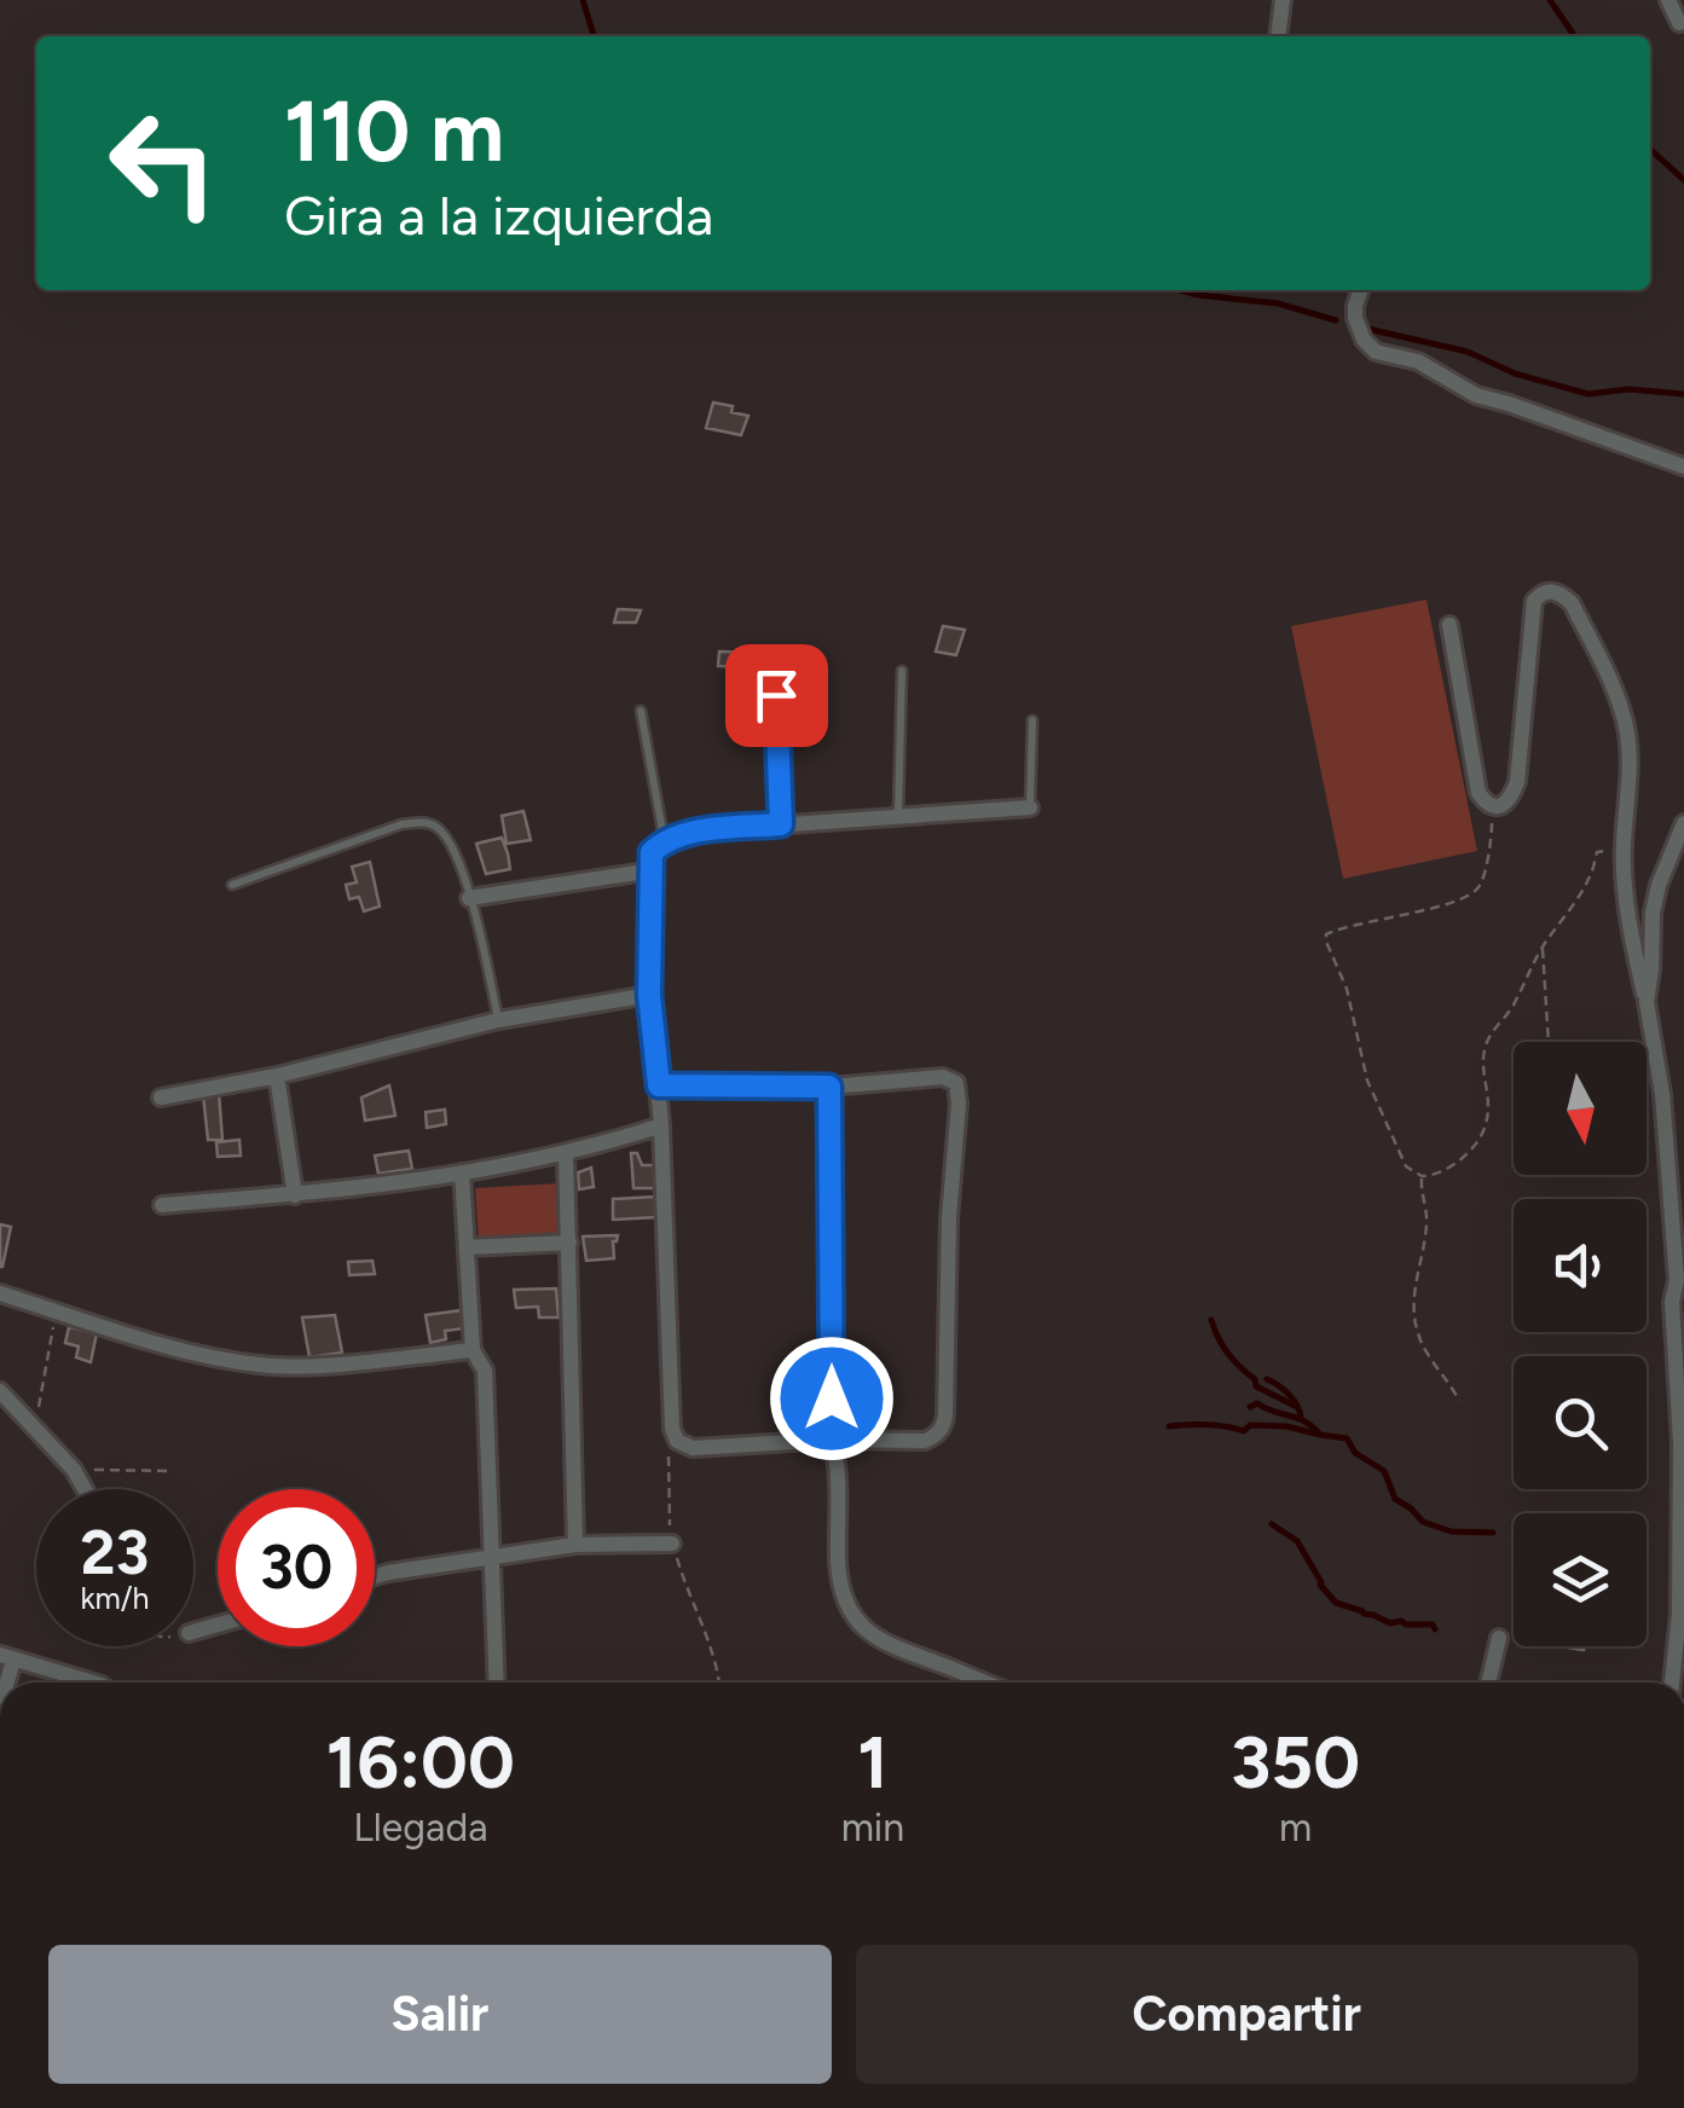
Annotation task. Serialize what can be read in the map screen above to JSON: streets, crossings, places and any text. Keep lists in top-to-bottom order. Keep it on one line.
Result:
{"north":"bottom","page":{"turn":["110 m","Gira a la izquierda"],"speed":"23 km/h","limit":"30","eta":["16:00","Llegada","1","min","350","m"],"buttons":["Salir","Compartir"]}}
